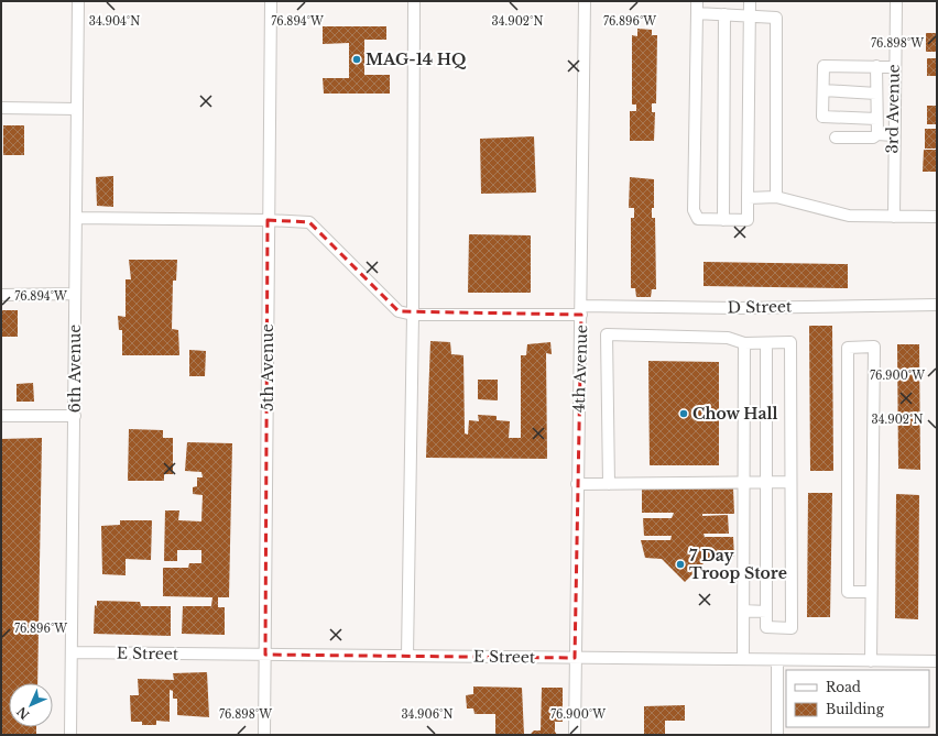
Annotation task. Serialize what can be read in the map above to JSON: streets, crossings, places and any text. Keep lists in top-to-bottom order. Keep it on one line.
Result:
{"streets":{"street":["3rd Avenue","D Street","5th Avenue","6th Avenue","4th Avenue","E Street"]},"crossings":[["D Street","5th Avenue"],["D Street","6th Avenue"],["D Street","4th Avenue"],["5th Avenue","E Street"],["6th Avenue","E Street"],["4th Avenue","E Street"]],"places":["MAG-14 HQ","Chow Hall","7 Day Troop Store"],"legend":["Road","Building"],"north":"bottom left","coordinates":["34.904°N","76.894°W","34.902°N","76.896°W","76.898°W","76.900°W","34.906°N"]}
